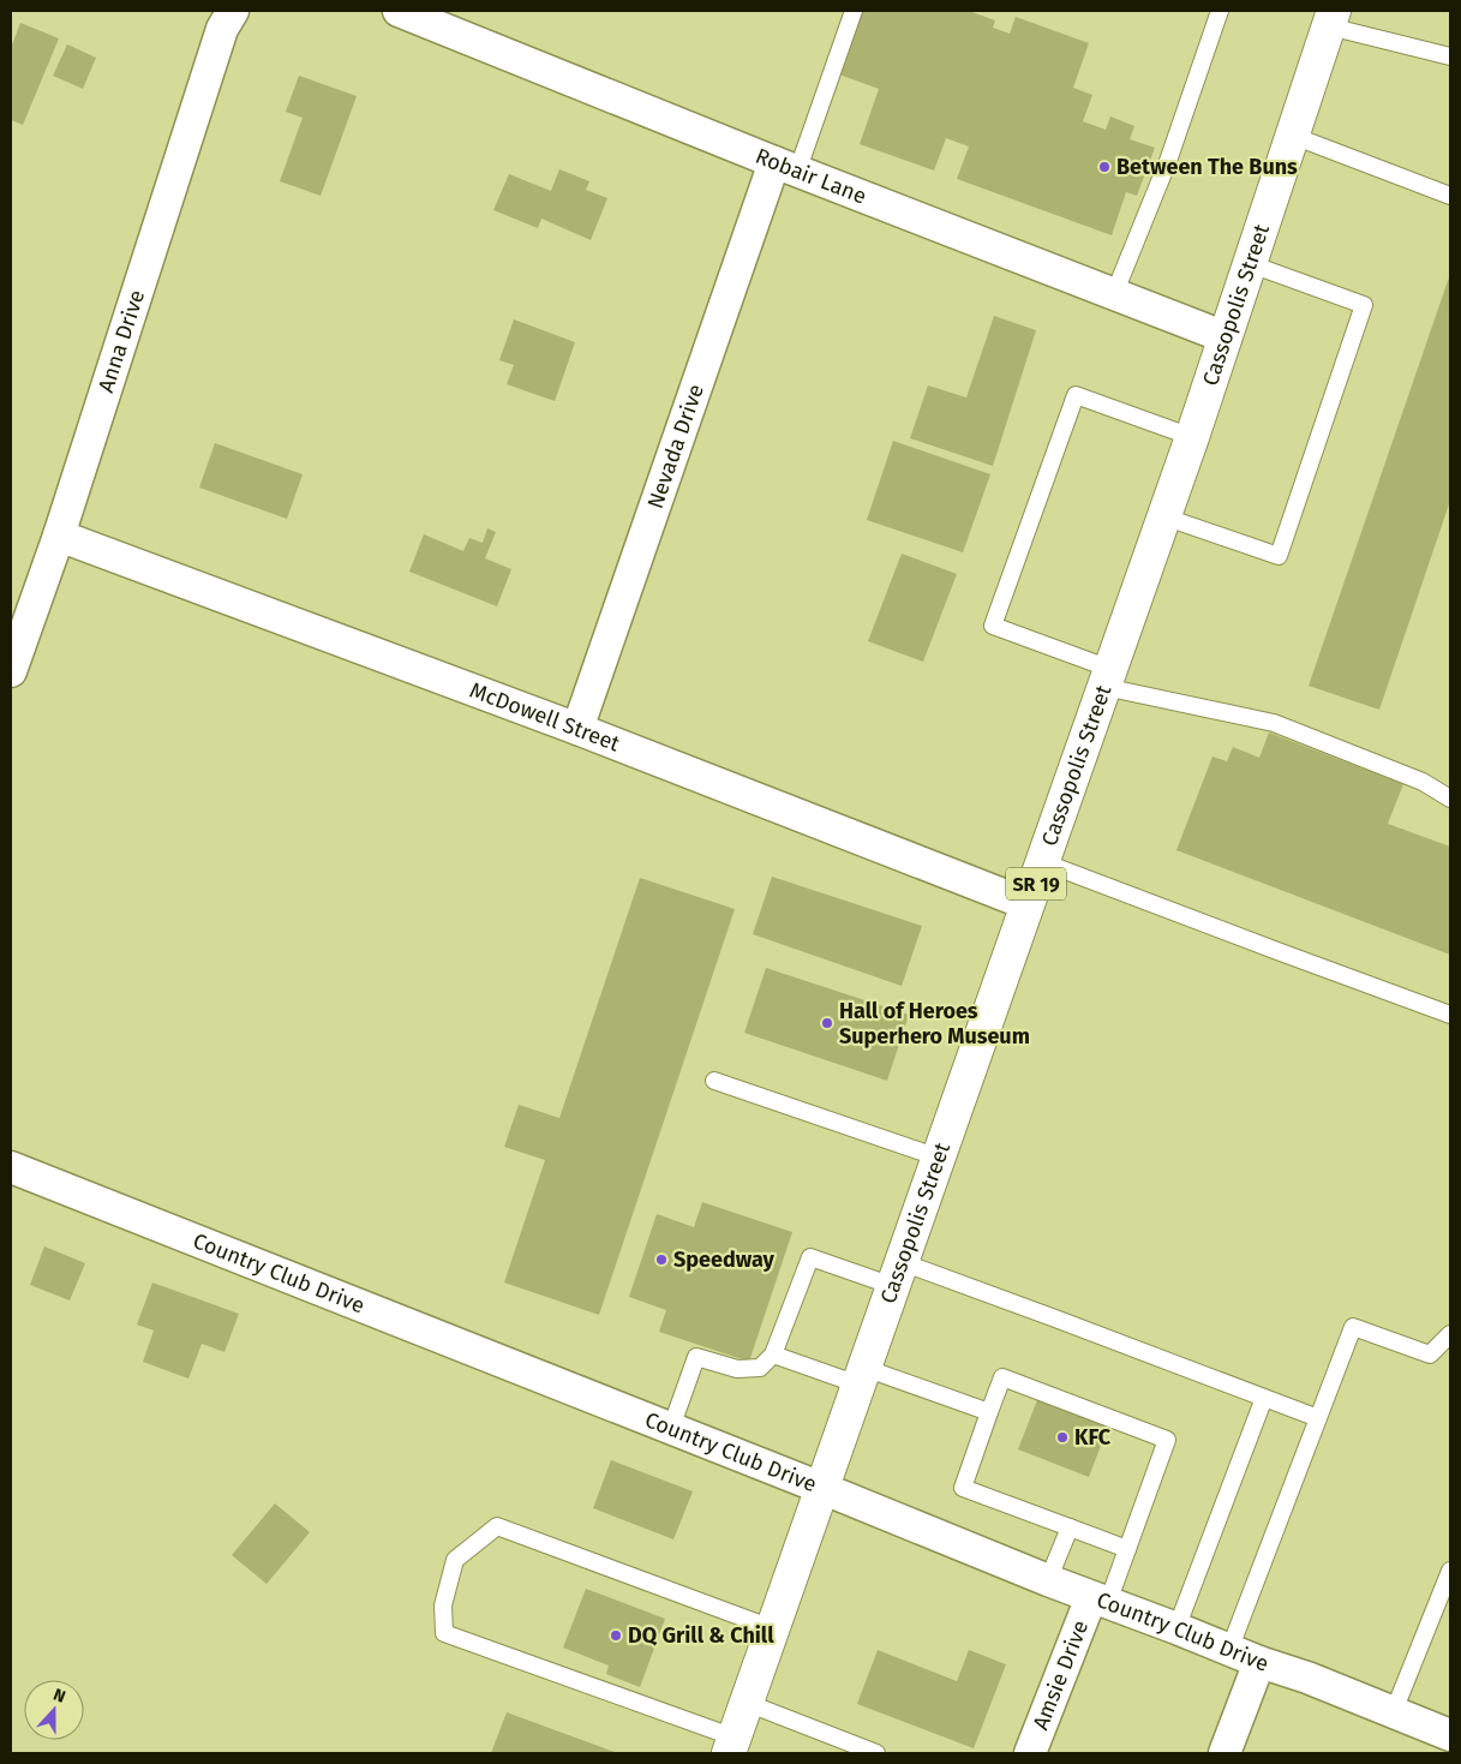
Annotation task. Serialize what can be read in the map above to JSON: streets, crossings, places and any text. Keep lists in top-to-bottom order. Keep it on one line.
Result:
{"streets":{"main road":["Cassopolis Street","SR 19"],"street":["Robair Lane","Anna Drive","Nevada Drive","McDowell Street","Country Club Drive","Amsie Drive"]},"crossings":[["Robair Lane","Cassopolis Street"],["Robair Lane","Nevada Drive"],["Cassopolis Street","McDowell Street"],["Cassopolis Street","Country Club Drive"],["Anna Drive","McDowell Street"],["Nevada Drive","McDowell Street"],["Country Club Drive","Amsie Drive"]],"places":["Between The Buns","Hall of Heroes Superhero Museum","Speedway","KFC","DQ Grill & Chill"],"north":"top"}
